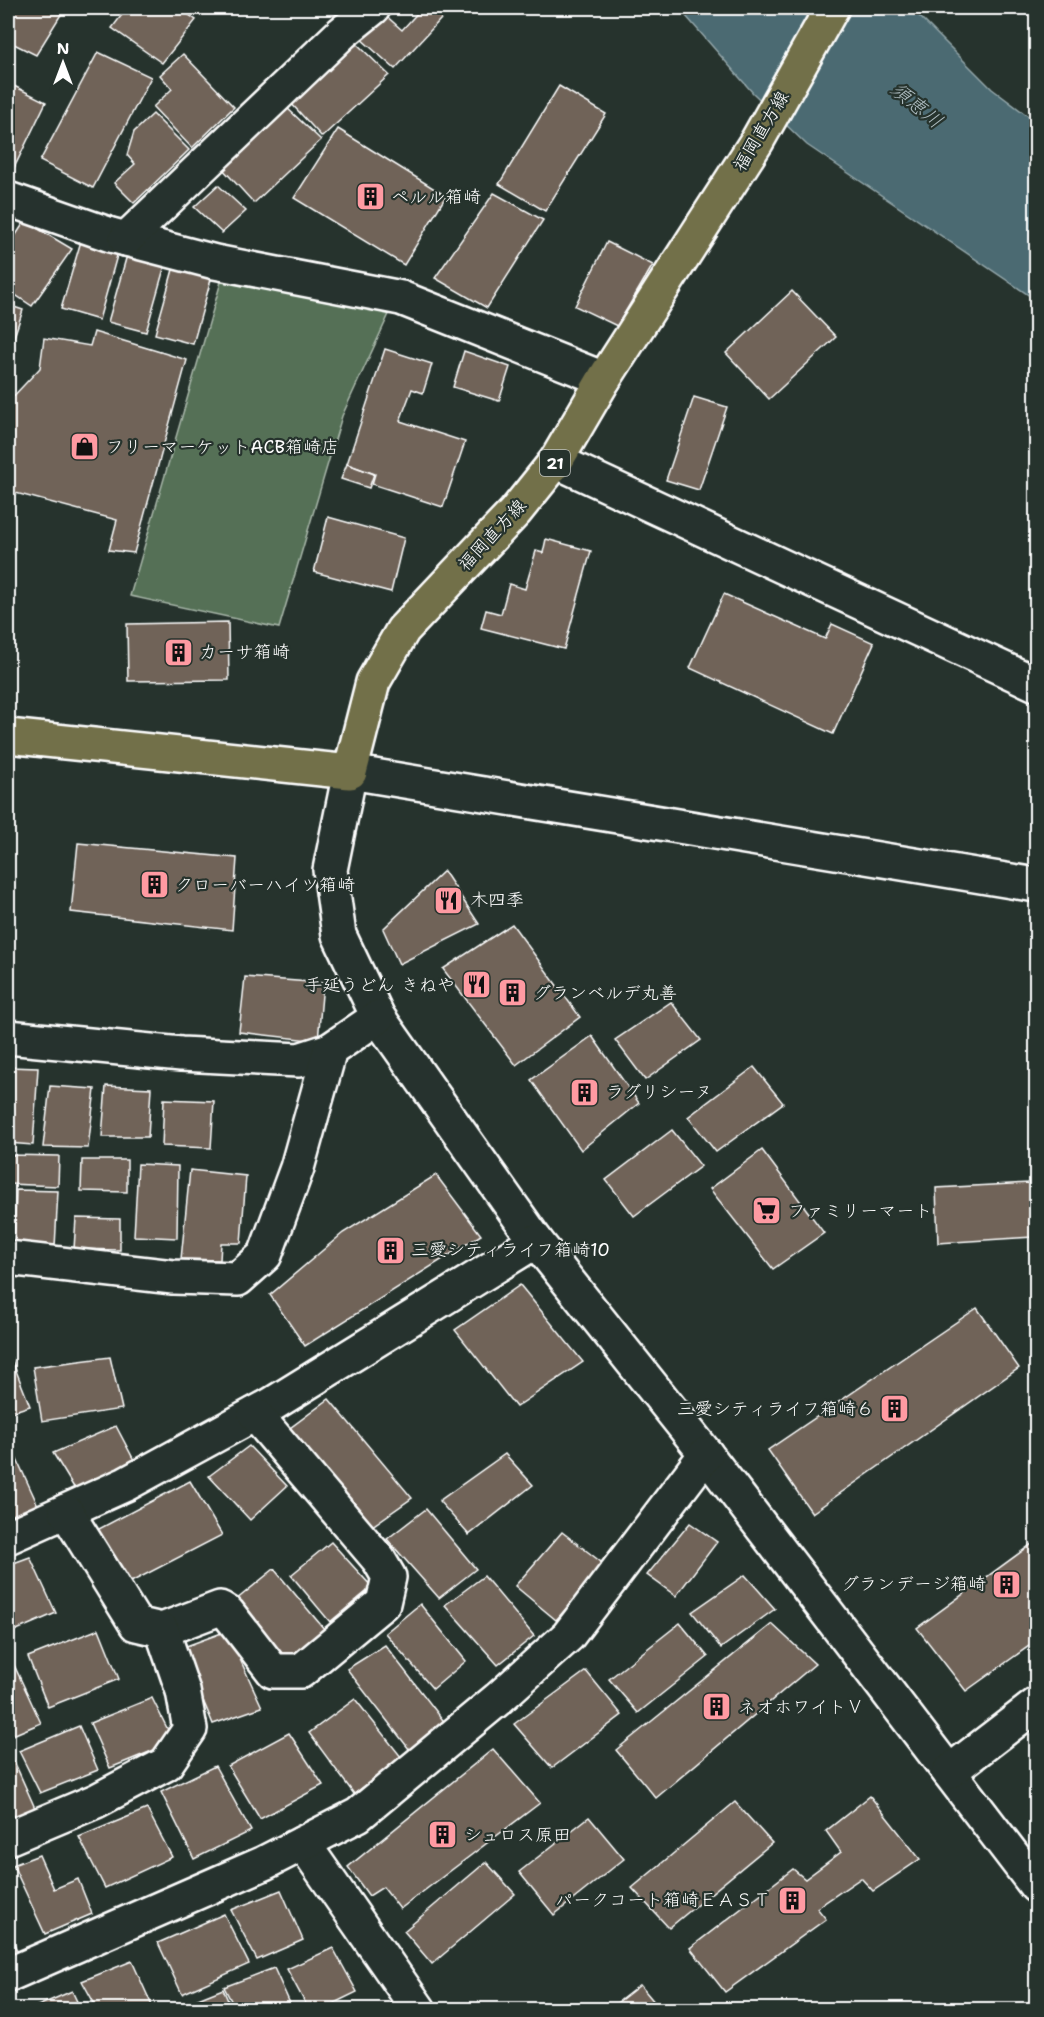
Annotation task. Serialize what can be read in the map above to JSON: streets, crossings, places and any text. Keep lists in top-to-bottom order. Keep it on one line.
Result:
{"streets":{"main road":["福岡直方線","21"]},"water":["須恵川"],"places":{"building":["ペルル箱崎","カーサ箱崎","クローバーハイツ箱崎","グランベルデ丸善","ラグリシーヌ","三愛シティライフ箱崎10","三愛シティライフ箱崎６","グランデージ箱崎","ネオホワイトⅤ","シュロス原田","パークコート箱崎ＥＡＳＴ"],"shop":["フリーマーケットACB箱崎店"],"restaurant":["木四季","手延うどん きねや"],"supermarket":["ファミリーマート"]},"north":"top"}
